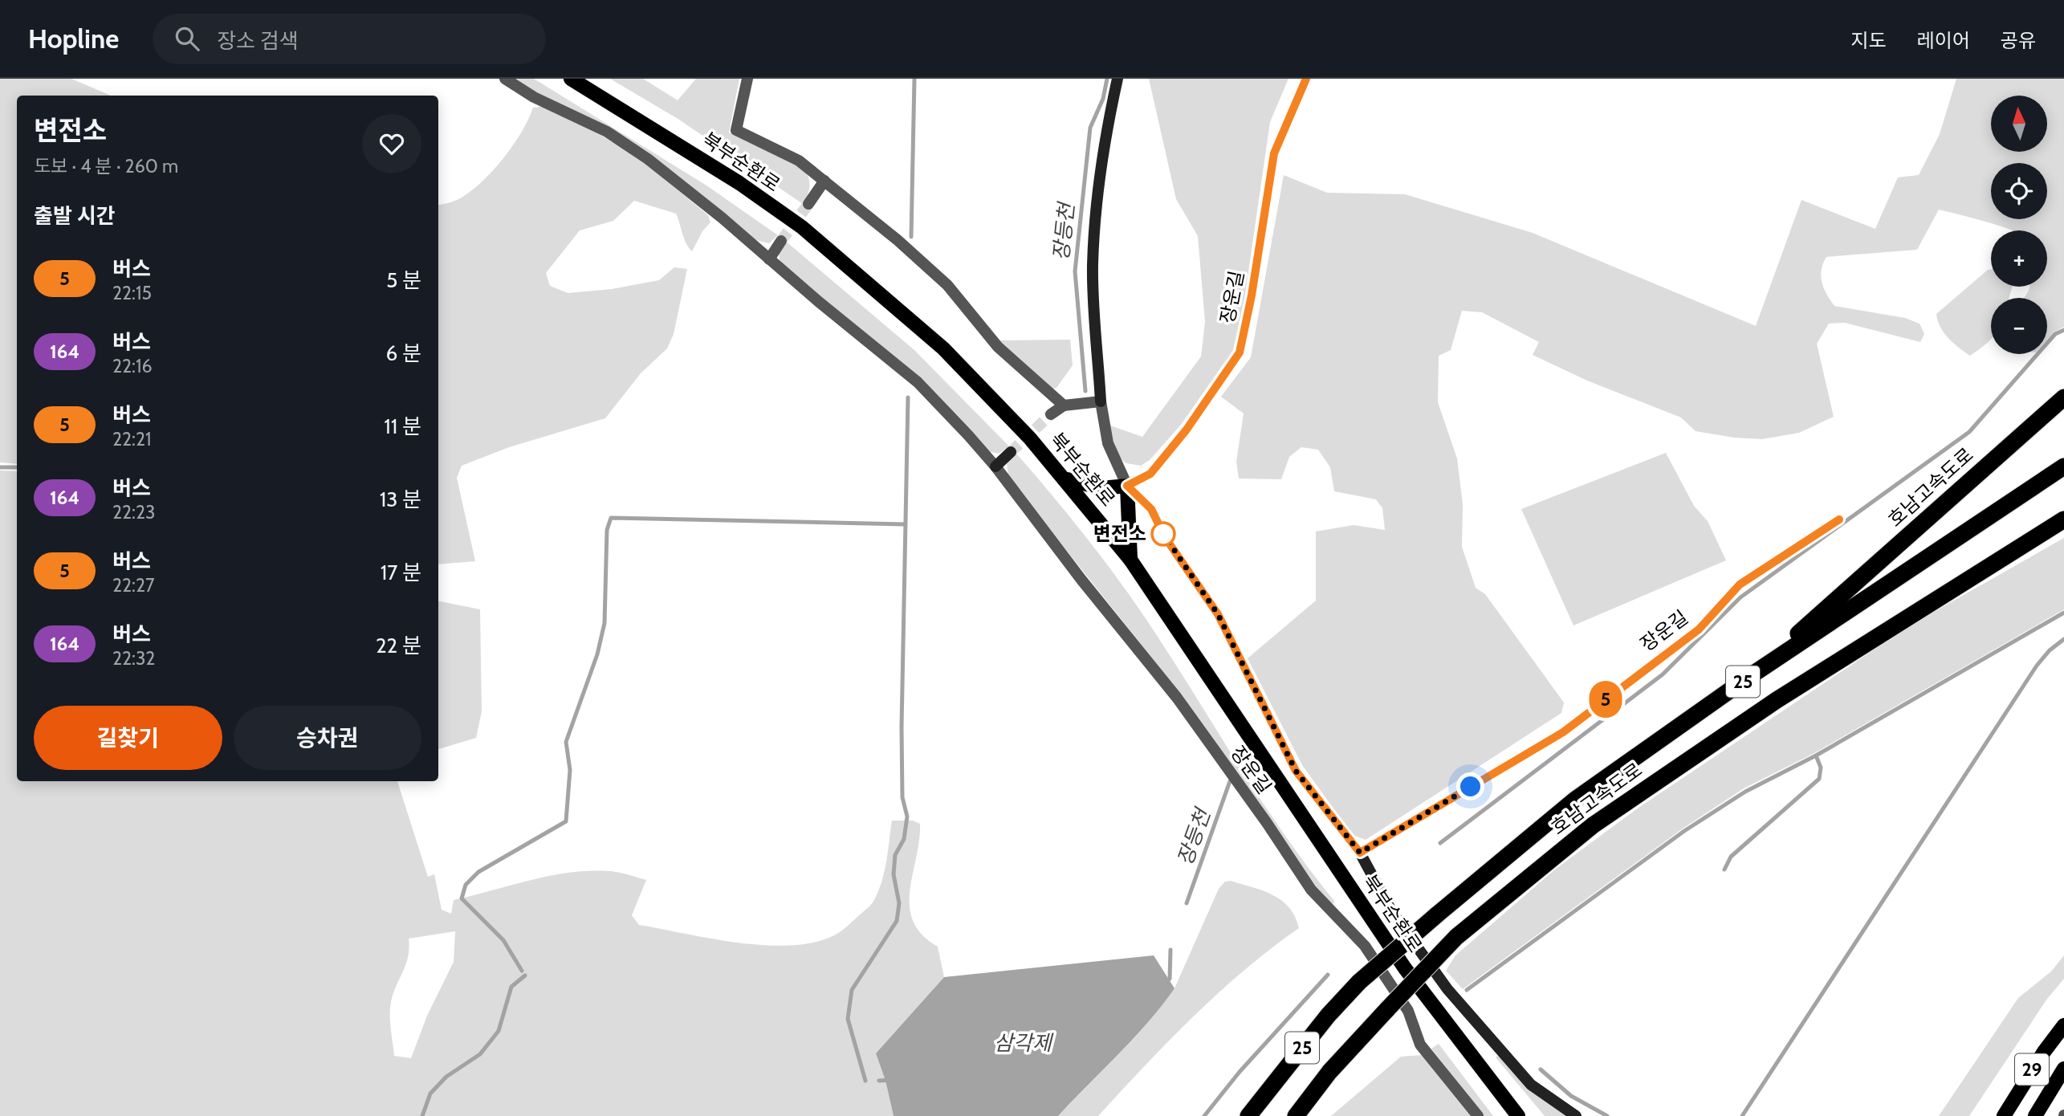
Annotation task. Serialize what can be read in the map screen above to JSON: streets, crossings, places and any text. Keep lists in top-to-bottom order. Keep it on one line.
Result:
{"streets":{"highway":["호남고속도로","25"],"main road":["북부순환로","29"],"street":["장운길"]},"water":["장등천","삼각제"],"places":["변전소"],"lines":["bus line 5"],"north":"top","page":{"header":"Hopline","search":"장소 검색","nav":["지도","레이어","공유"],"on_map":"5","map_buttons":["+","−"],"heading":[["변전소","도보 · 4 분 · 260 m"],"출발 시간"],"list":[{"mark":"5","name":"버스","note":"22:15","value":"5 분"},{"mark":"164","name":"버스","note":"22:16","value":"6 분"},{"mark":"5","name":"버스","note":"22:21","value":"11 분"},{"mark":"164","name":"버스","note":"22:23","value":"13 분"},{"mark":"5","name":"버스","note":"22:27","value":"17 분"},{"mark":"164","name":"버스","note":"22:32","value":"22 분"}],"buttons":["길찾기","승차권"]}}
